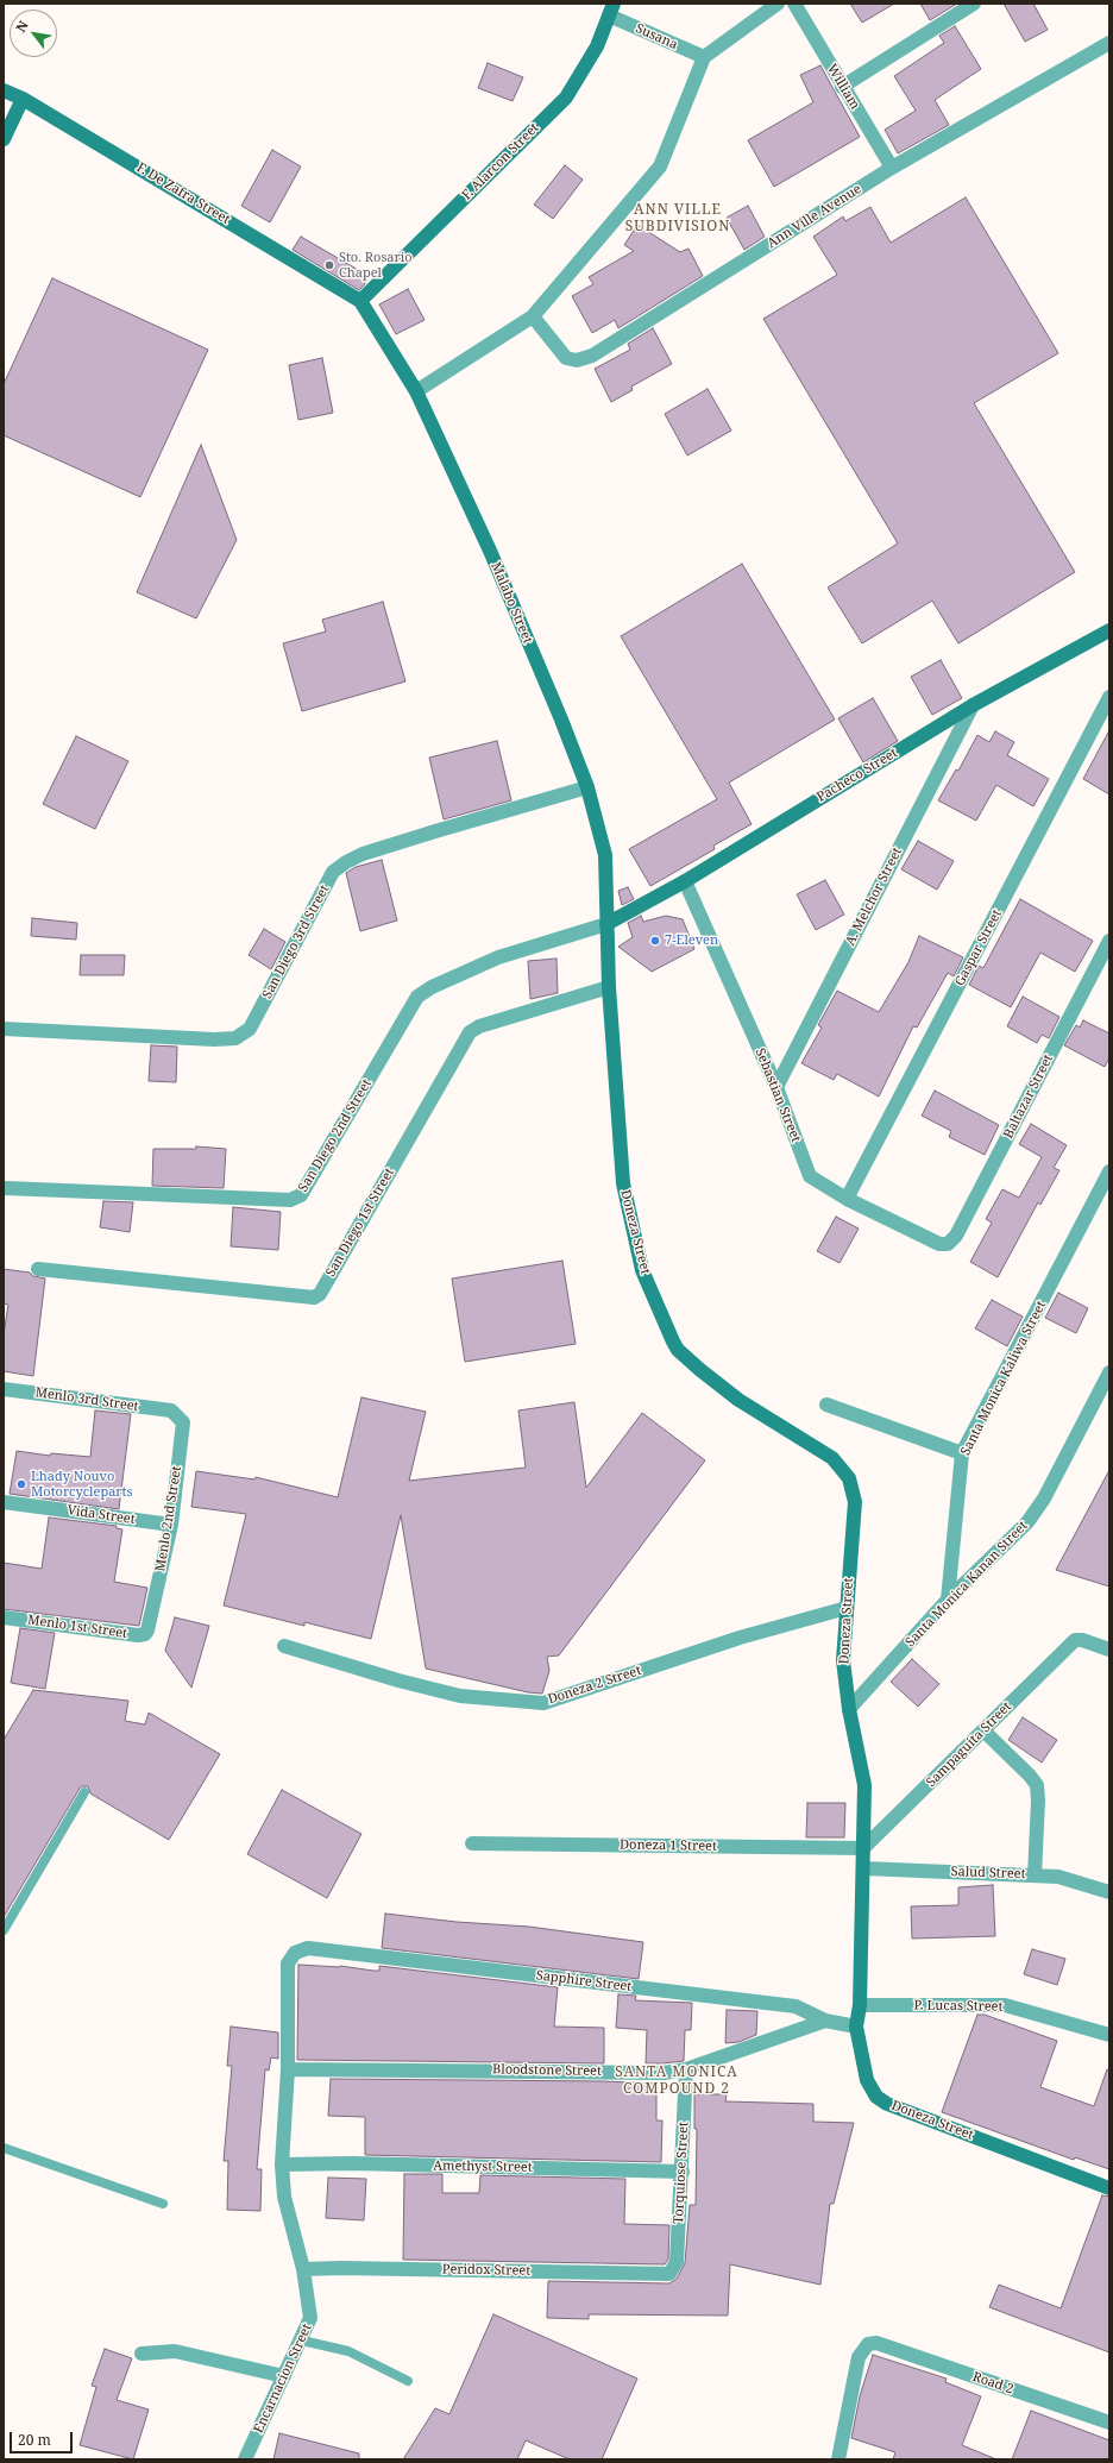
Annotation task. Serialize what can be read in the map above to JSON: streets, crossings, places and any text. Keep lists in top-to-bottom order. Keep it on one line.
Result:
{"streets":{"street":["Susana","William","F. Alarcon Street","F. De Zafra Street","Ann Ville Avenue","Malabo Street","Pacheco Street","A. Melchor Street","San Diego 3rd Street","Gaspar Street","Sebastian Street","Baltazar Street","San Diego 2nd Street","San Diego 1st Street","Doneza Street","Santa Monica Kaliwa Street","Menlo 3rd Street","Vida Street","Menlo 2nd Street","Santa Monica Kanan Street","Menlo 1st Street","Doneza 2 Street","Sampaguita Street","Doneza 1 Street","Salud Street","Sapphire Street","P. Lucas Street","Bloodstone Street","Amethyst Street","Torquiose Street","Peridox Street","Encarnacion Street","Road 2"]},"crossings":[["Susana","F. Alarcon Street"],["William","Ann Ville Avenue"],["F. Alarcon Street","F. De Zafra Street"],["F. Alarcon Street","Malabo Street"],["F. De Zafra Street","Malabo Street"],["Malabo Street","Pacheco Street"],["Malabo Street","San Diego 3rd Street"],["Malabo Street","San Diego 2nd Street"],["Malabo Street","Doneza Street"],["Pacheco Street","A. Melchor Street"],["Pacheco Street","Sebastian Street"],["Pacheco Street","San Diego 2nd Street"],["Pacheco Street","Doneza Street"],["A. Melchor Street","Sebastian Street"],["Gaspar Street","Sebastian Street"],["Sebastian Street","Baltazar Street"],["San Diego 2nd Street","Doneza Street"],["San Diego 1st Street","Doneza Street"],["Doneza Street","Santa Monica Kanan Street"],["Doneza Street","Doneza 2 Street"],["Doneza Street","Sampaguita Street"],["Doneza Street","Doneza 1 Street"],["Doneza Street","Salud Street"],["Doneza Street","Sapphire Street"],["Doneza Street","P. Lucas Street"],["Santa Monica Kaliwa Street","Santa Monica Kanan Street"],["Menlo 3rd Street","Menlo 2nd Street"],["Vida Street","Menlo 2nd Street"],["Menlo 2nd Street","Menlo 1st Street"],["Sampaguita Street","Doneza 1 Street"],["Sapphire Street","Bloodstone Street"],["Sapphire Street","Encarnacion Street"],["Bloodstone Street","Torquiose Street"],["Bloodstone Street","Encarnacion Street"],["Amethyst Street","Torquiose Street"],["Amethyst Street","Encarnacion Street"],["Torquiose Street","Peridox Street"],["Peridox Street","Encarnacion Street"]],"districts":["ANN VILLE SUBDIVISION","SANTA MONICA COMPOUND 2"],"places":["Sto. Rosario Chapel","7-Eleven","Lhady Nouvo Motorcycleparts"],"scale_bar":"20 m","north":"top left"}
